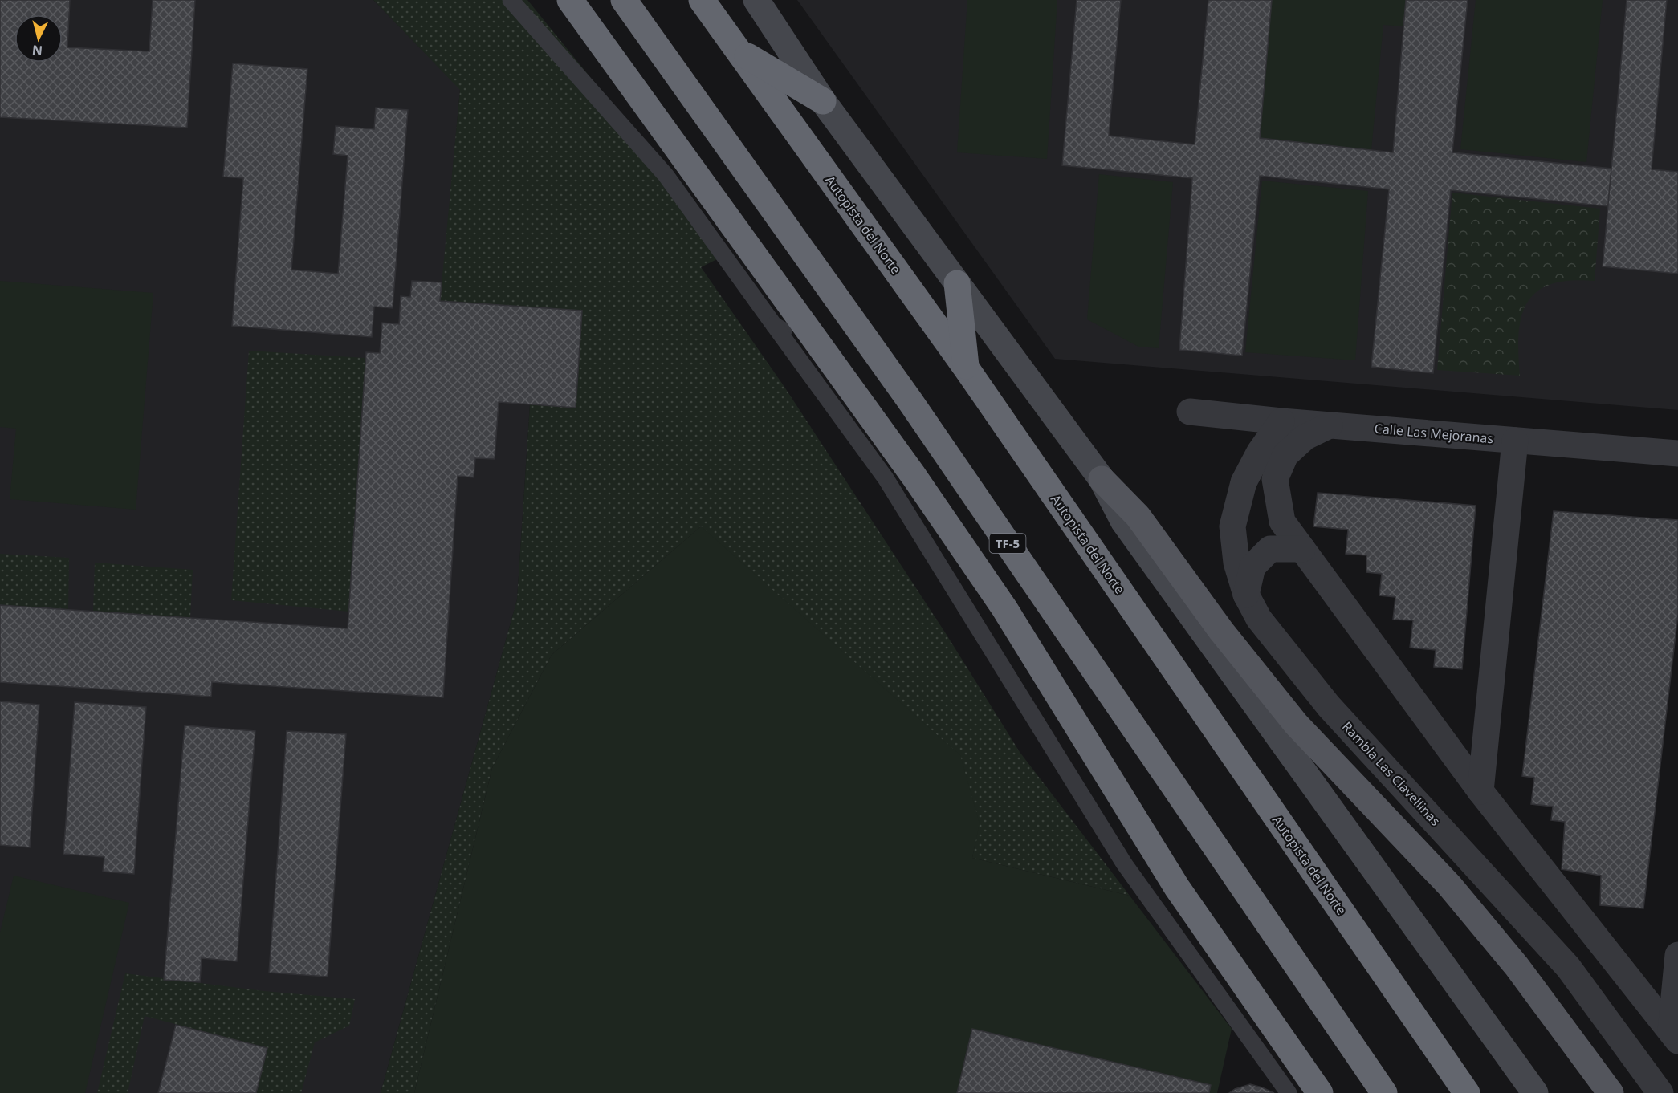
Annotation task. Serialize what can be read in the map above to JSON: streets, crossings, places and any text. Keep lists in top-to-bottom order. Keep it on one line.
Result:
{"streets":{"highway":["Autopista del Norte","TF-5"],"street":["Calle Las Mejoranas","Rambla Las Clavellinas"]},"crossings":[["Calle Las Mejoranas","Rambla Las Clavellinas"]],"north":"bottom"}
